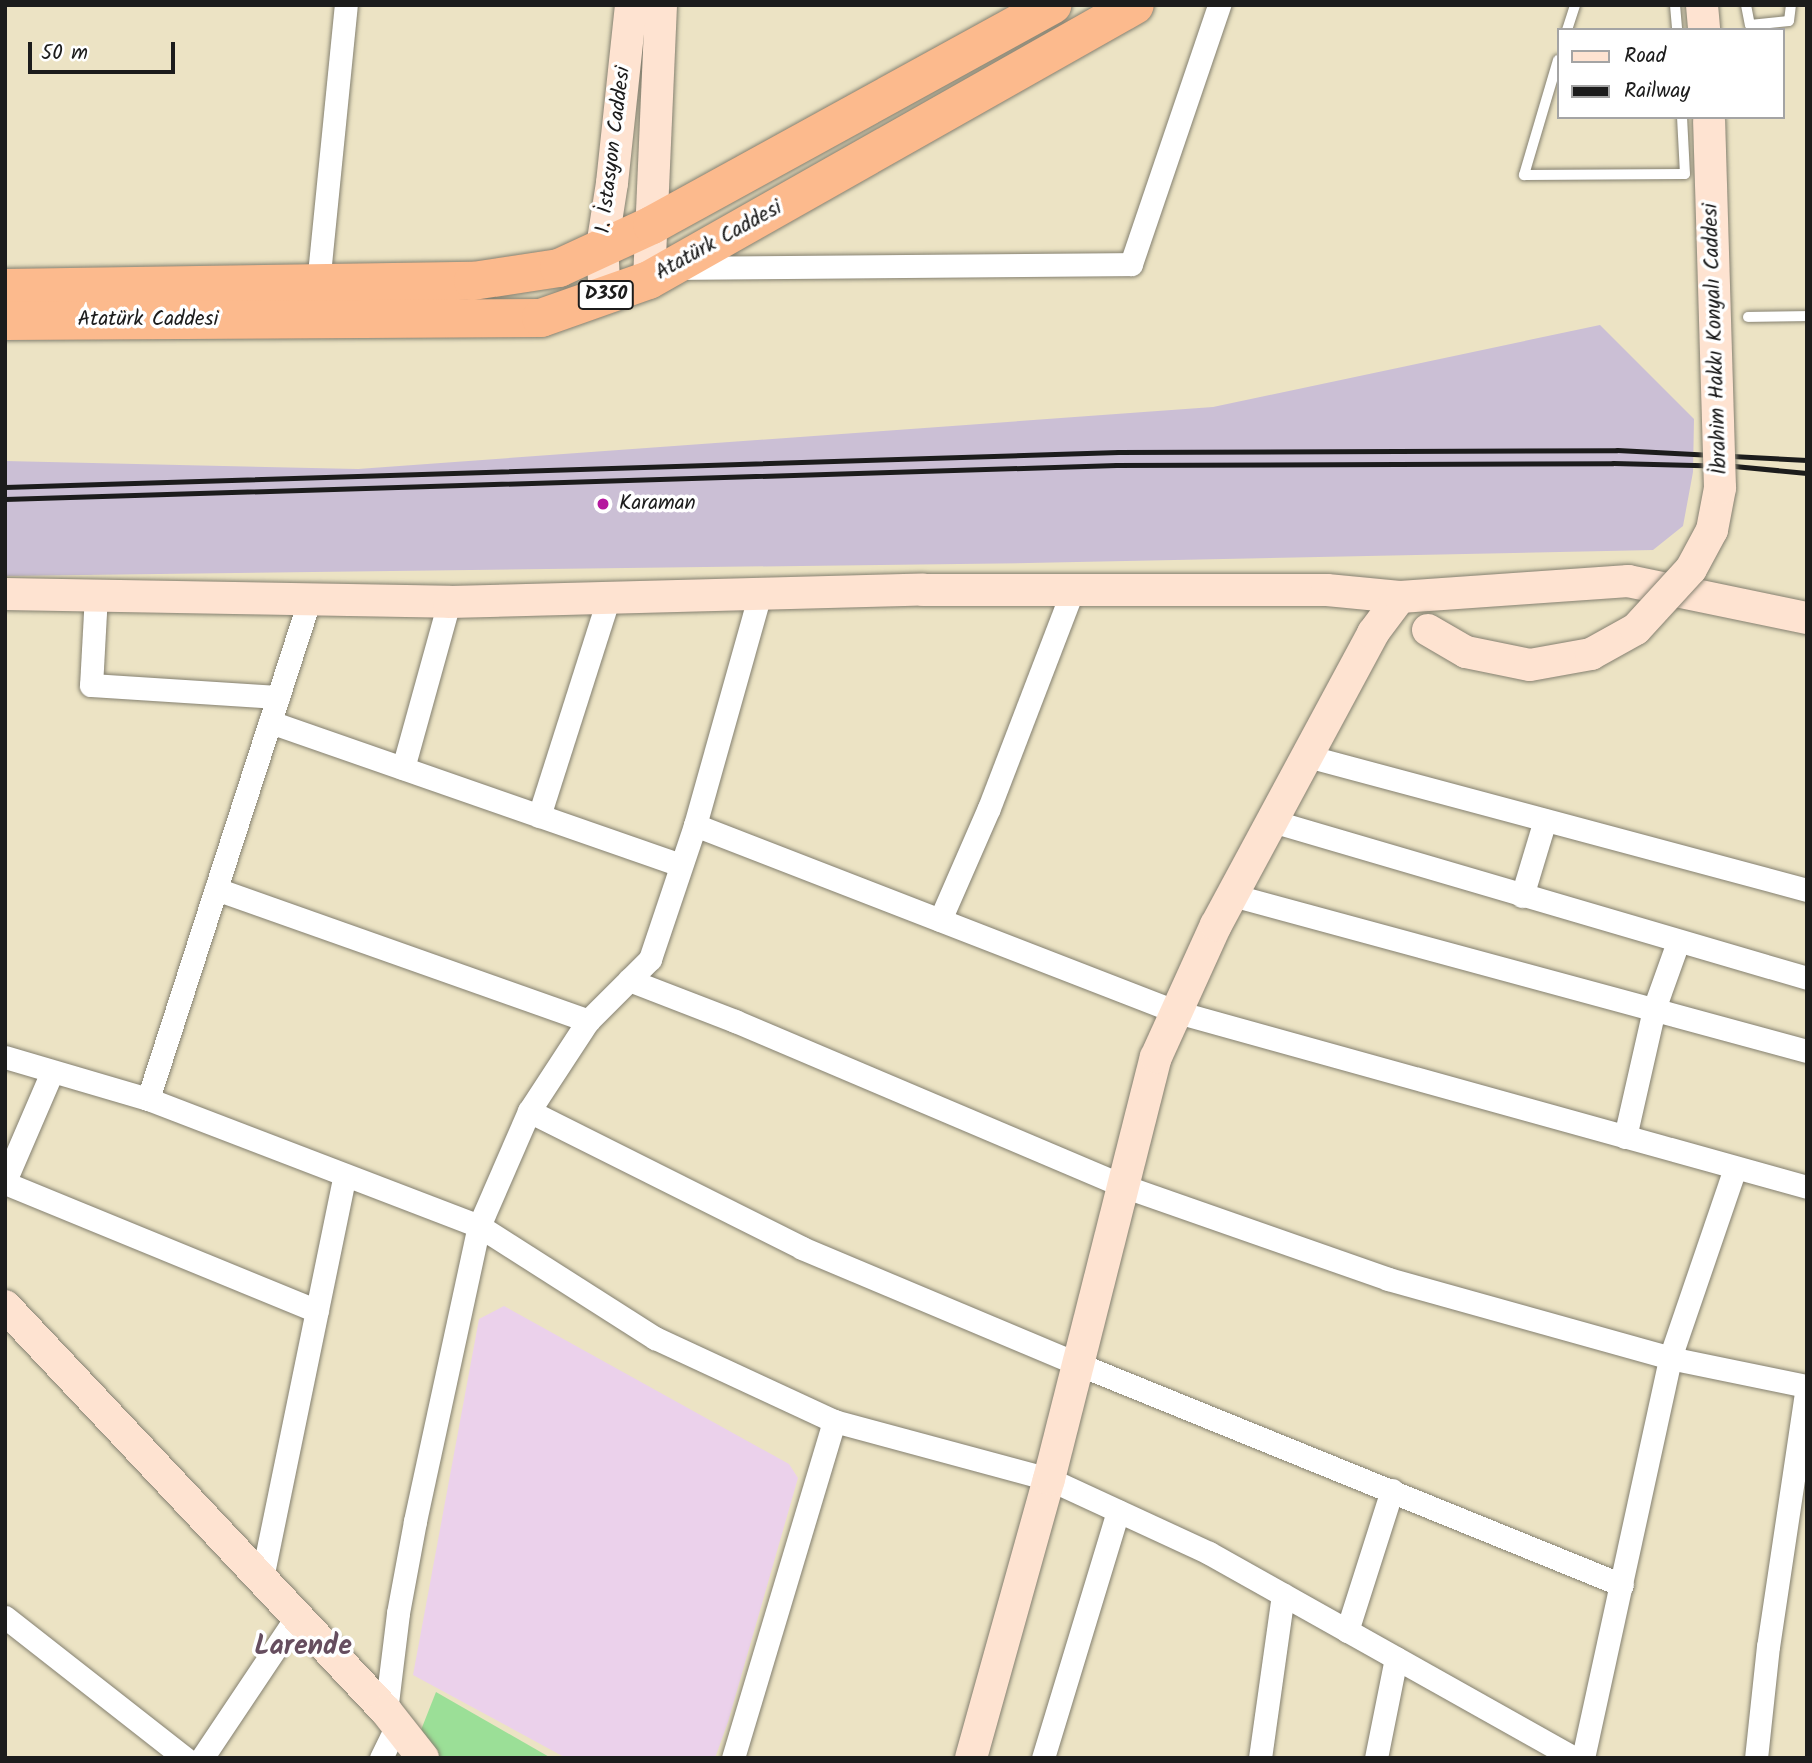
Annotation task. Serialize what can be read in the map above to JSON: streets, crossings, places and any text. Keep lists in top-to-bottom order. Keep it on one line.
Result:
{"streets":{"highway":["Atatürk Caddesi","D350"],"street":["1. İstasyon Caddesi","İbrahim Hakkı Konyalı Caddesi"]},"crossings":[["1. İstasyon Caddesi","Atatürk Caddesi"]],"districts":["Larende"],"places":["Karaman"],"legend":["Road","Railway"],"scale_bar":"50 m"}
